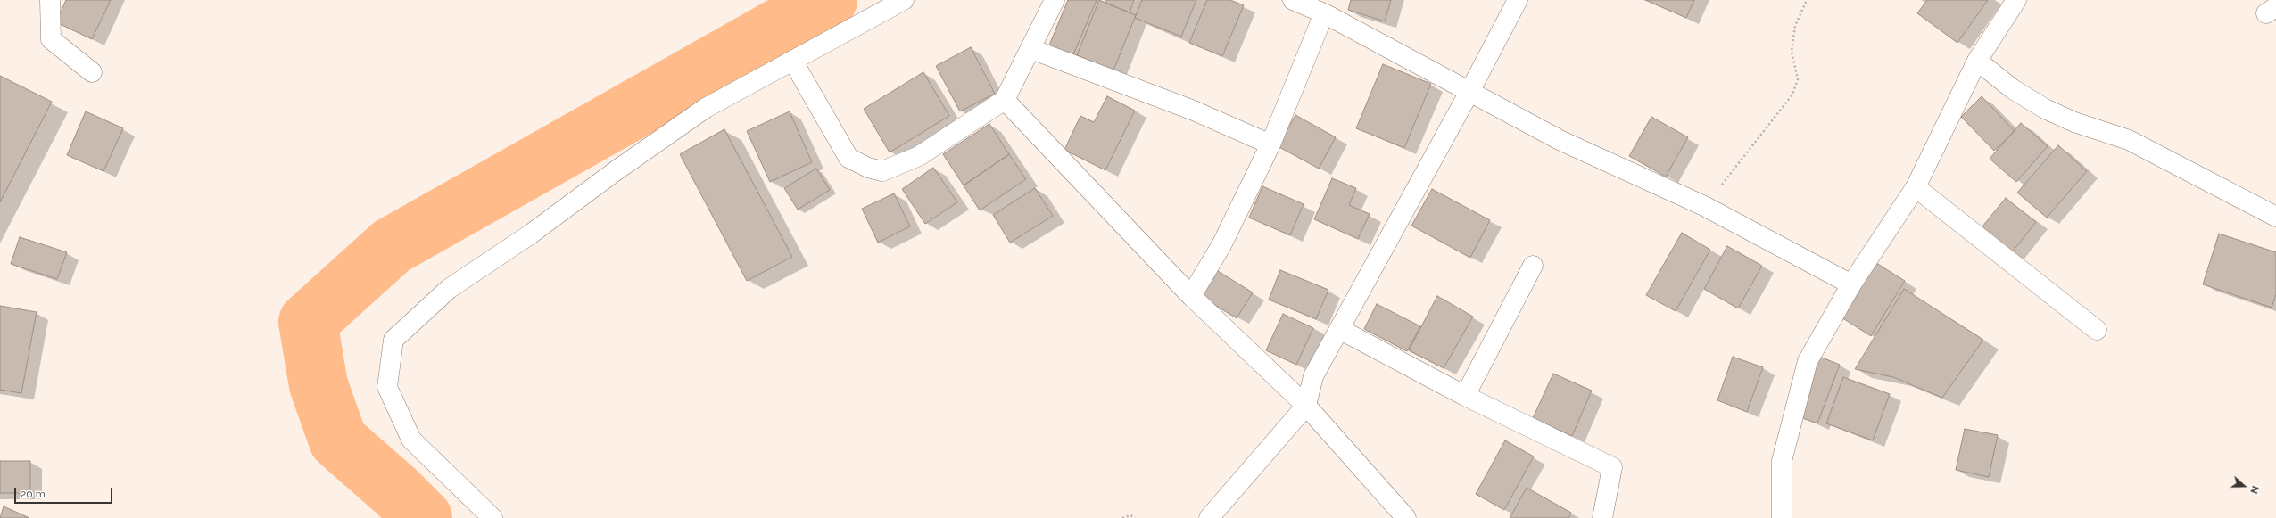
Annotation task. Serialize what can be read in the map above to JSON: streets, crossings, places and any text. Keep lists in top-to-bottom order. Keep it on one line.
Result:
{"scale_bar":"20 m","north":"right"}
